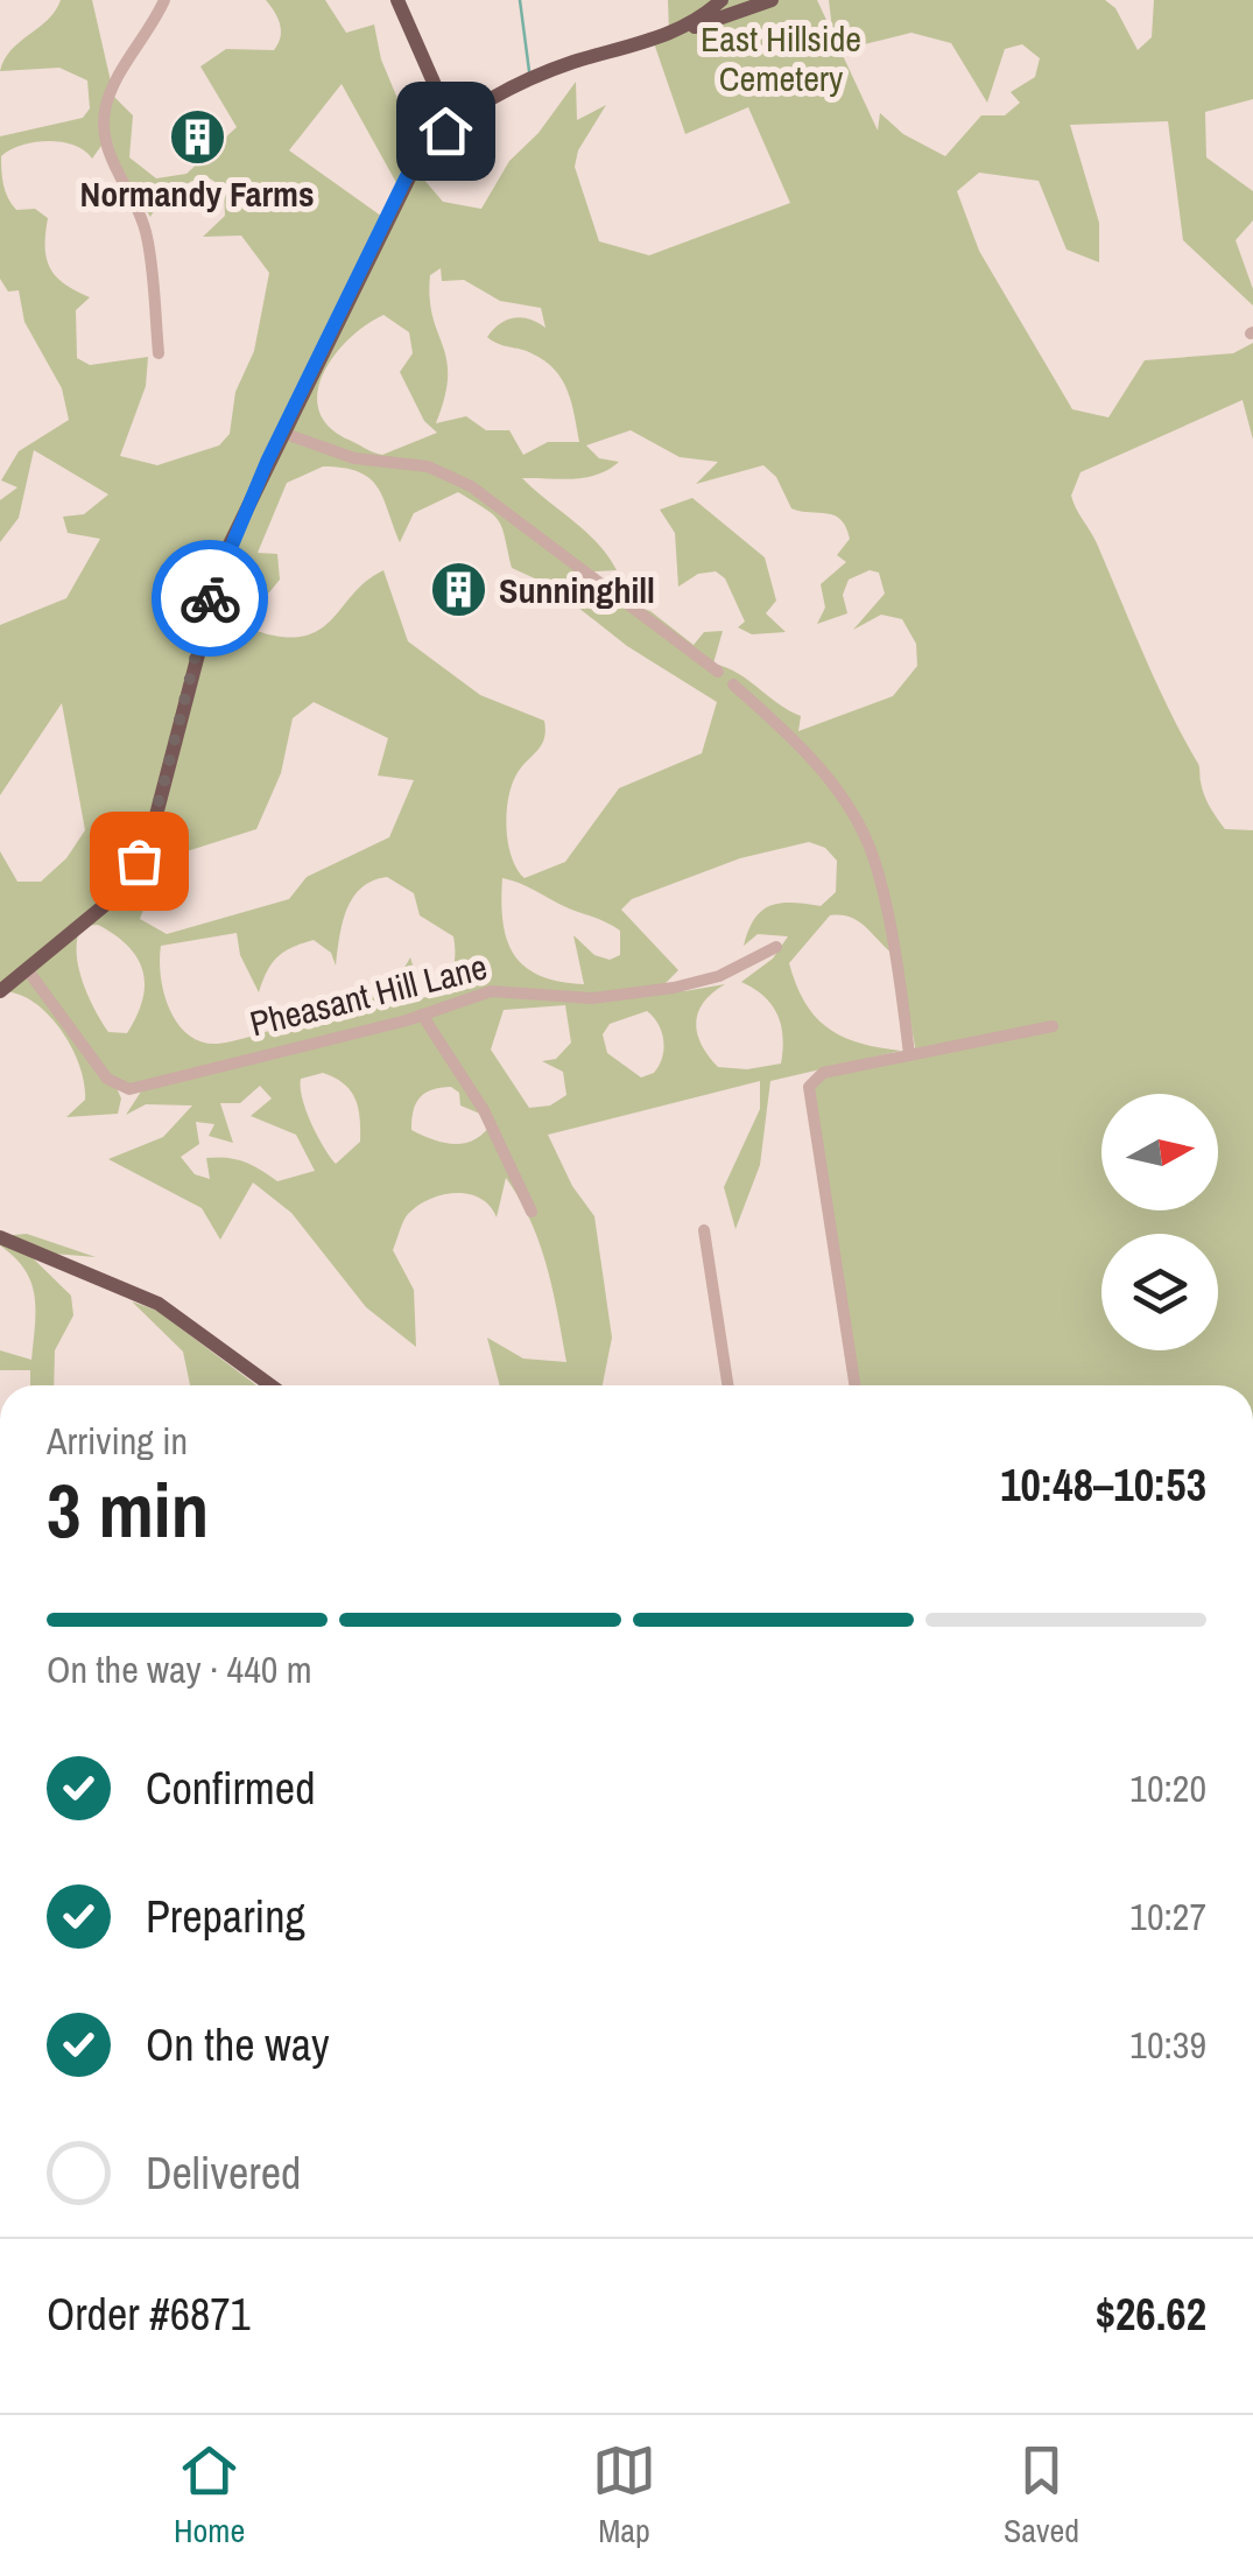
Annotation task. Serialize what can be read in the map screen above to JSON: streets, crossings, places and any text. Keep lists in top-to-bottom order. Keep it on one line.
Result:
{"streets":{"street":["Pheasant Hill Lane"]},"parks":["East Hillside Cemetery"],"places":{"building":["Normandy Farms","Sunninghill"]},"north":"right","page":{"heading":["3 min","Arriving in","10:48–10:53"],"panel":["Order #6871","$26.62"],"bar":"On the way · 440 m","list":[["Confirmed","10:20"],["Preparing","10:27"],["On the way","10:39"],"Delivered"],"tabs":["Home","Map","Saved"]}}
